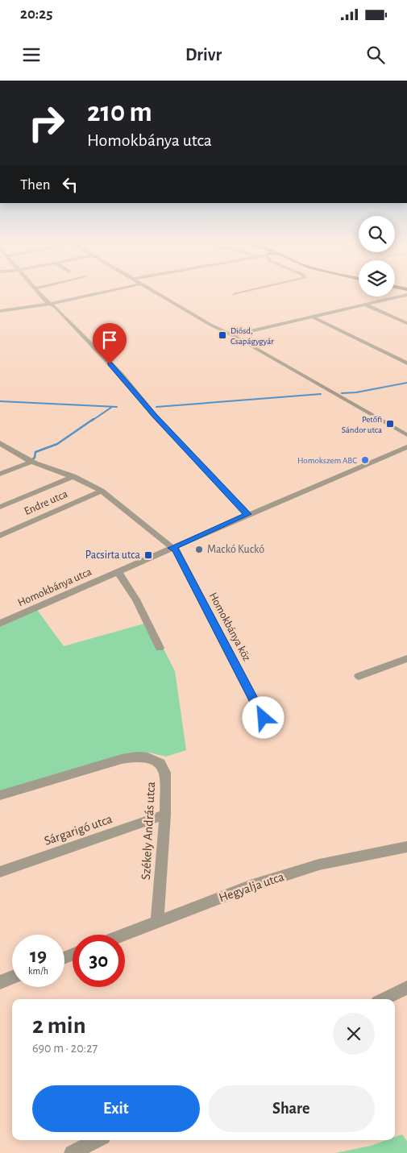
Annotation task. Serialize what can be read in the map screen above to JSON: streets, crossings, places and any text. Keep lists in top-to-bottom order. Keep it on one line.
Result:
{"streets":{"street":["Endre utca","Homokbánya utca","Homokbánya köz","Sárgarigó utca","Székely András utca","Hegyalja utca"]},"crossings":[["Homokbánya utca","Homokbánya köz"],["Sárgarigó utca","Székely András utca"],["Székely András utca","Hegyalja utca"]],"places":{"transit":["Diósd, Csapágygyár","Petőfi Sándor utca","Pacsirta utca"],"other":["Homokszem ABC","Mackó Kuckó"]},"page":{"status":"20:25","header":"Drivr","turn":["210 m","Homokbánya utca"],"then":"Then","speed":"19 km/h","limit":"30","heading":["2 min","690 m · 20:27"],"buttons":["Exit","Share"]}}
